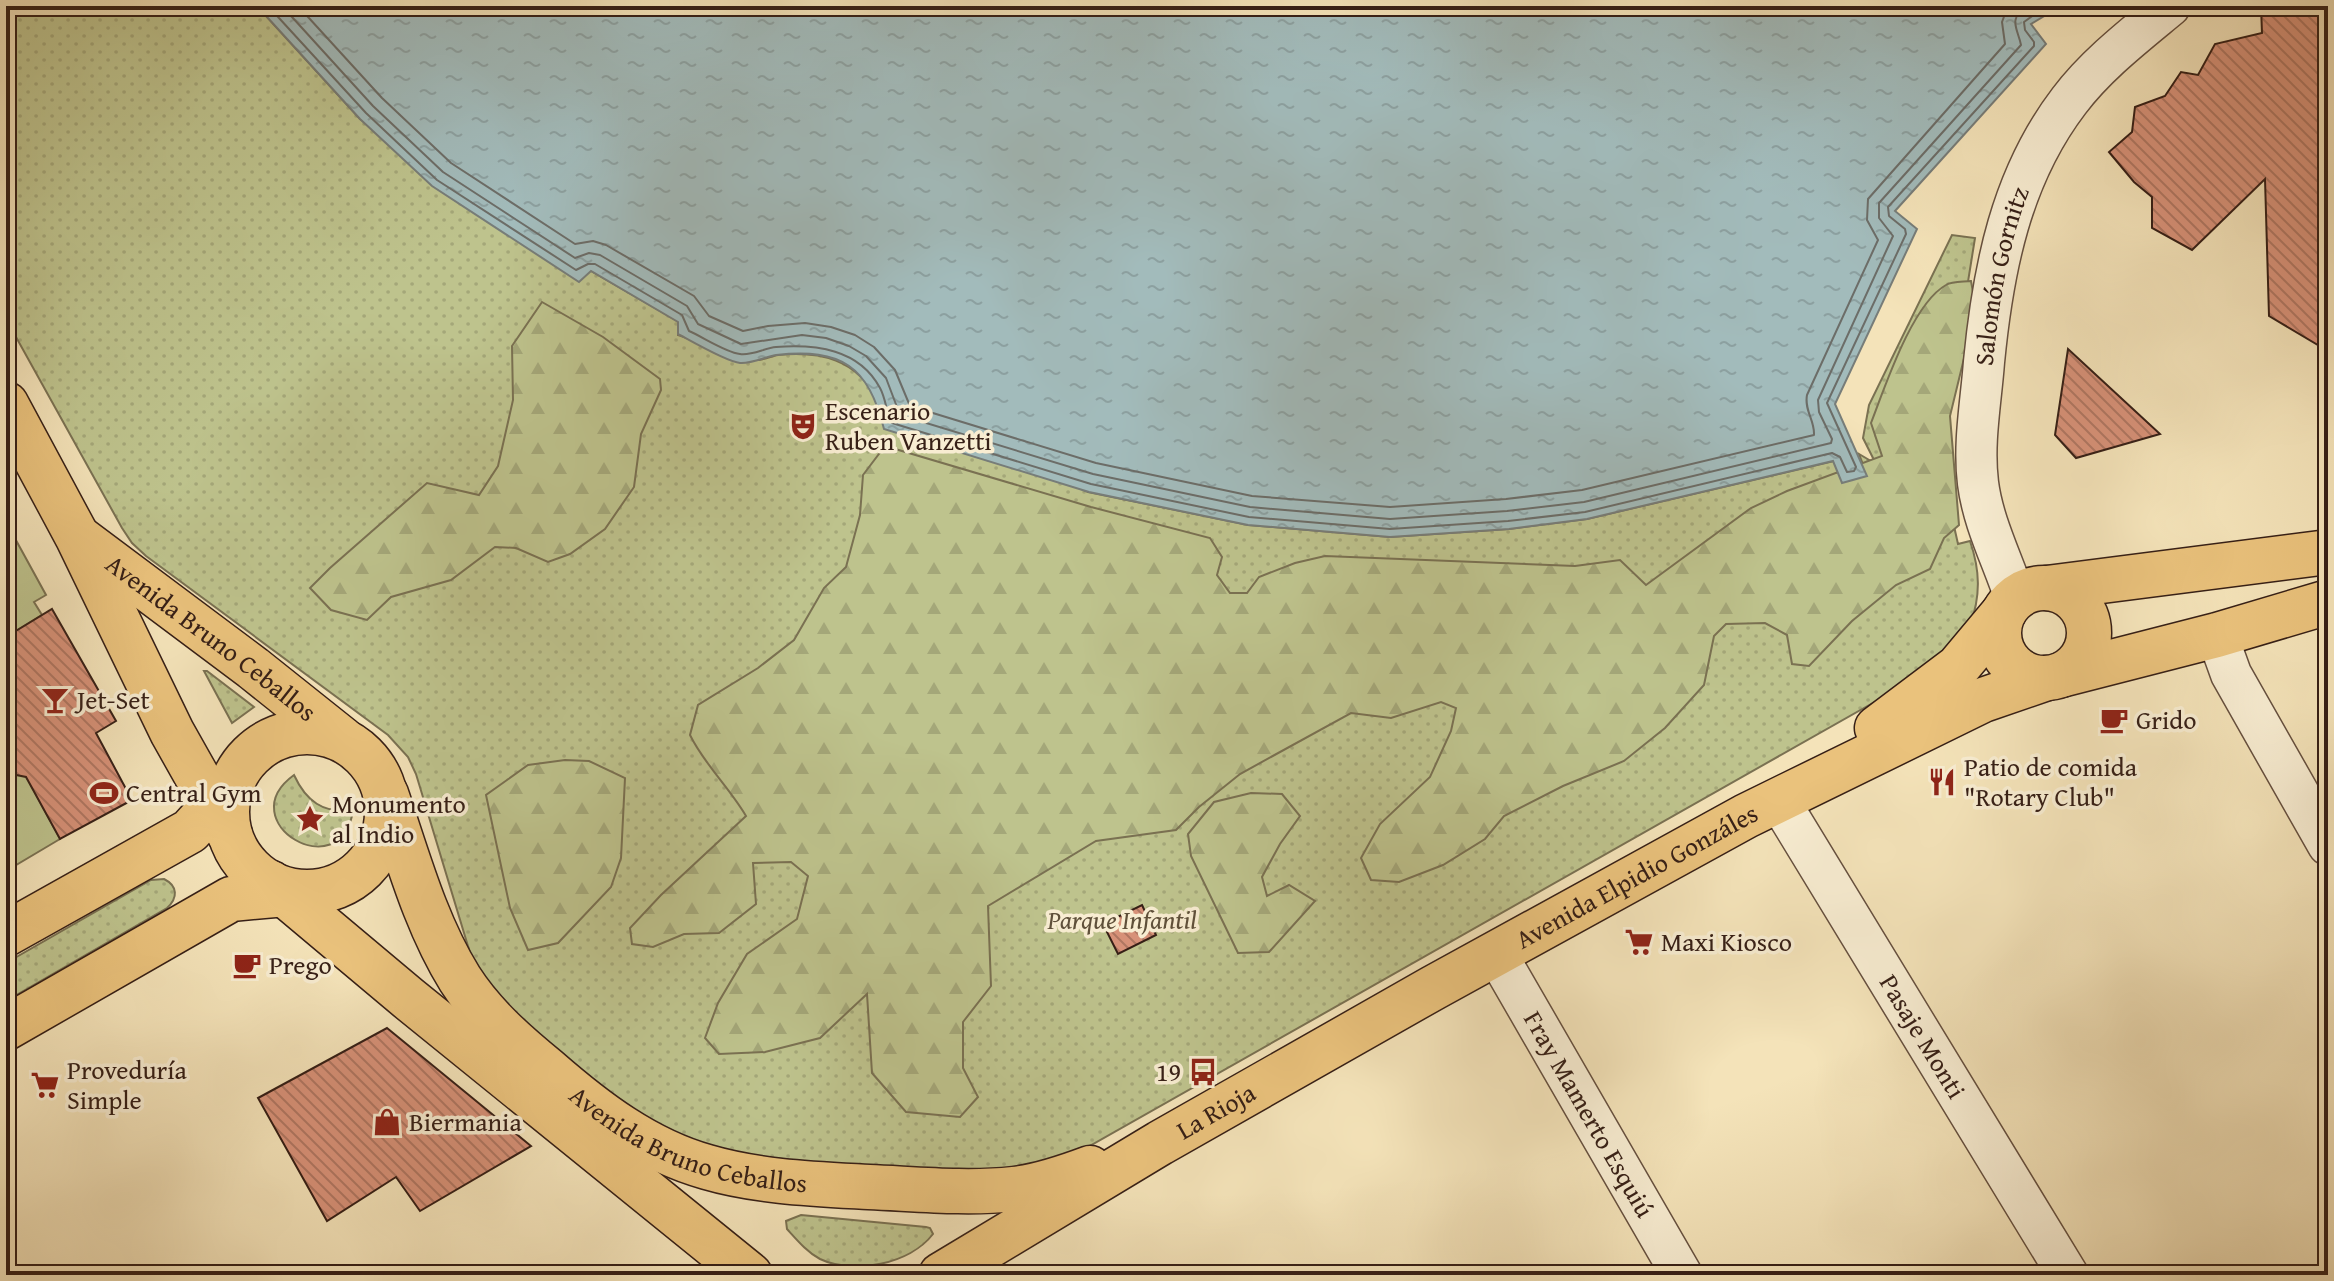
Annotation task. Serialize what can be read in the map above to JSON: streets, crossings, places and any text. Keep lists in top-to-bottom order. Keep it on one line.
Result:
{"streets":{"main road":["Avenida Bruno Ceballos","Avenida Elpidio Gonzáles","La Rioja"],"street":["Salomón Gornitz","Pasaje Monti","Fray Mamerto Esquiú"]},"crossings":[["Salomón Gornitz","Avenida Elpidio Gonzáles"],["Avenida Bruno Ceballos","La Rioja"],["Avenida Elpidio Gonzáles","Pasaje Monti"],["Avenida Elpidio Gonzáles","La Rioja"],["Avenida Elpidio Gonzáles","Fray Mamerto Esquiú"],["La Rioja","Fray Mamerto Esquiú"]],"parks":["Parque Infantil"],"places":{"theatre":["Escenario Ruben Vanzetti"],"bar":["Jet-Set"],"cafe":["Grido","Prego"],"restaurant":["Patio de comida \"Rotary Club\""],"sports":["Central Gym"],"place":["Monumento al Indio"],"supermarket":["Maxi Kiosco","Proveduría Simple"],"bus stop":["19"],"shop":["Biermania"]}}
